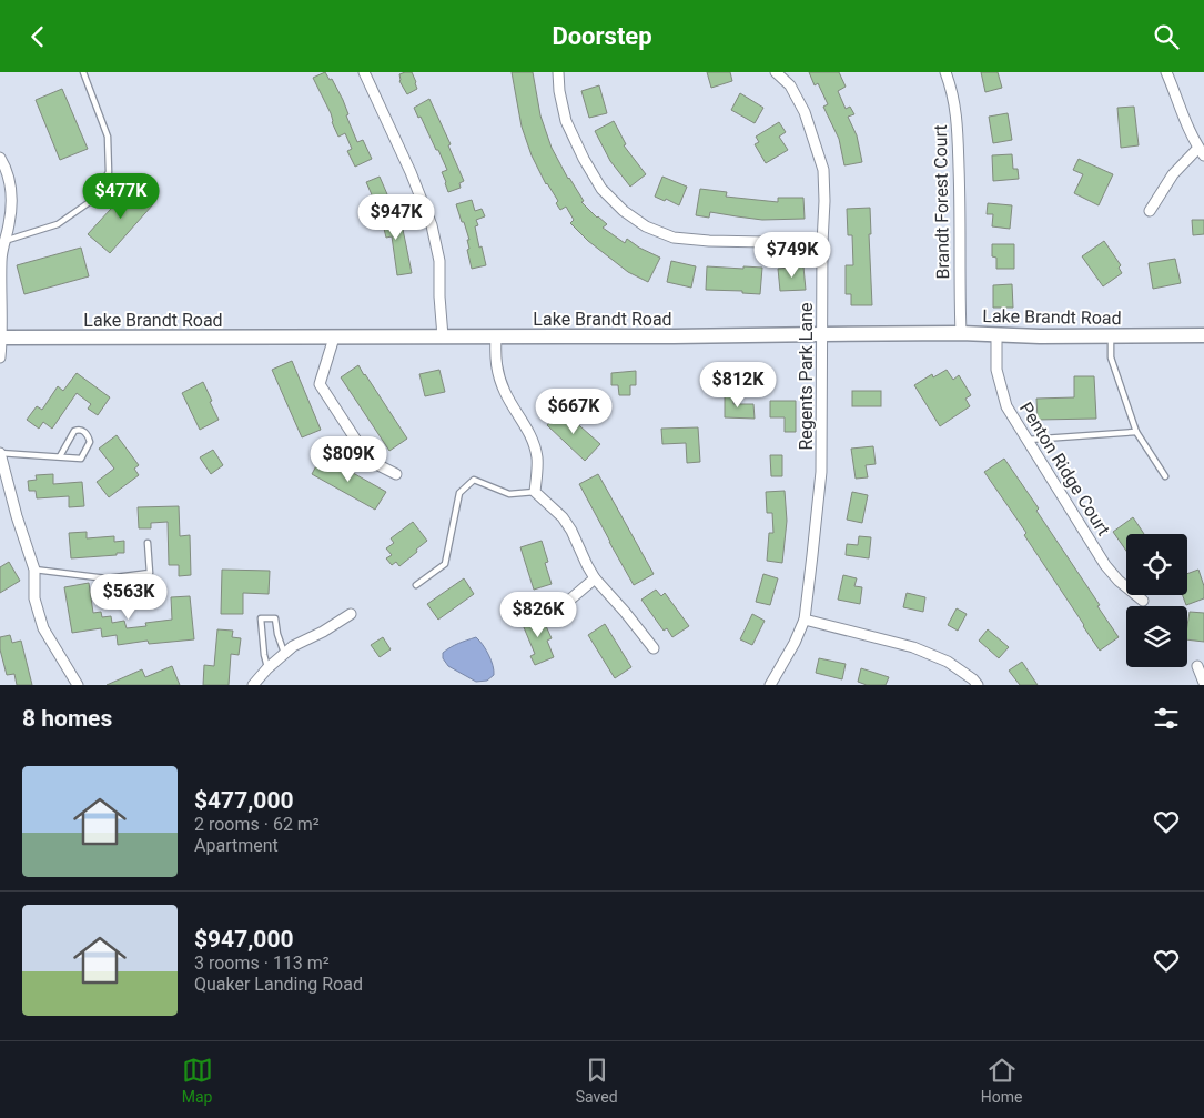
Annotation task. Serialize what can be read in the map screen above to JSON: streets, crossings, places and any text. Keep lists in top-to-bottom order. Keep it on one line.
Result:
{"streets":{"street":["Brandt Forest Court","Lake Brandt Road","Regents Park Lane","Penton Ridge Court"]},"crossings":[["Brandt Forest Court","Lake Brandt Road"],["Lake Brandt Road","Regents Park Lane"],["Lake Brandt Road","Penton Ridge Court"]],"page":{"header":"Doorstep","price":["$477K","$947K","$749K","$812K","$667K","$809K","$563K","$826K"],"heading":"8 homes","list":[{"name":"$477,000","note":"2 rooms · 62 m² · Apartment"},{"name":"$947,000","note":"3 rooms · 113 m² · Quaker Landing Road"}],"tabs":["Map","Saved","Home"]}}
